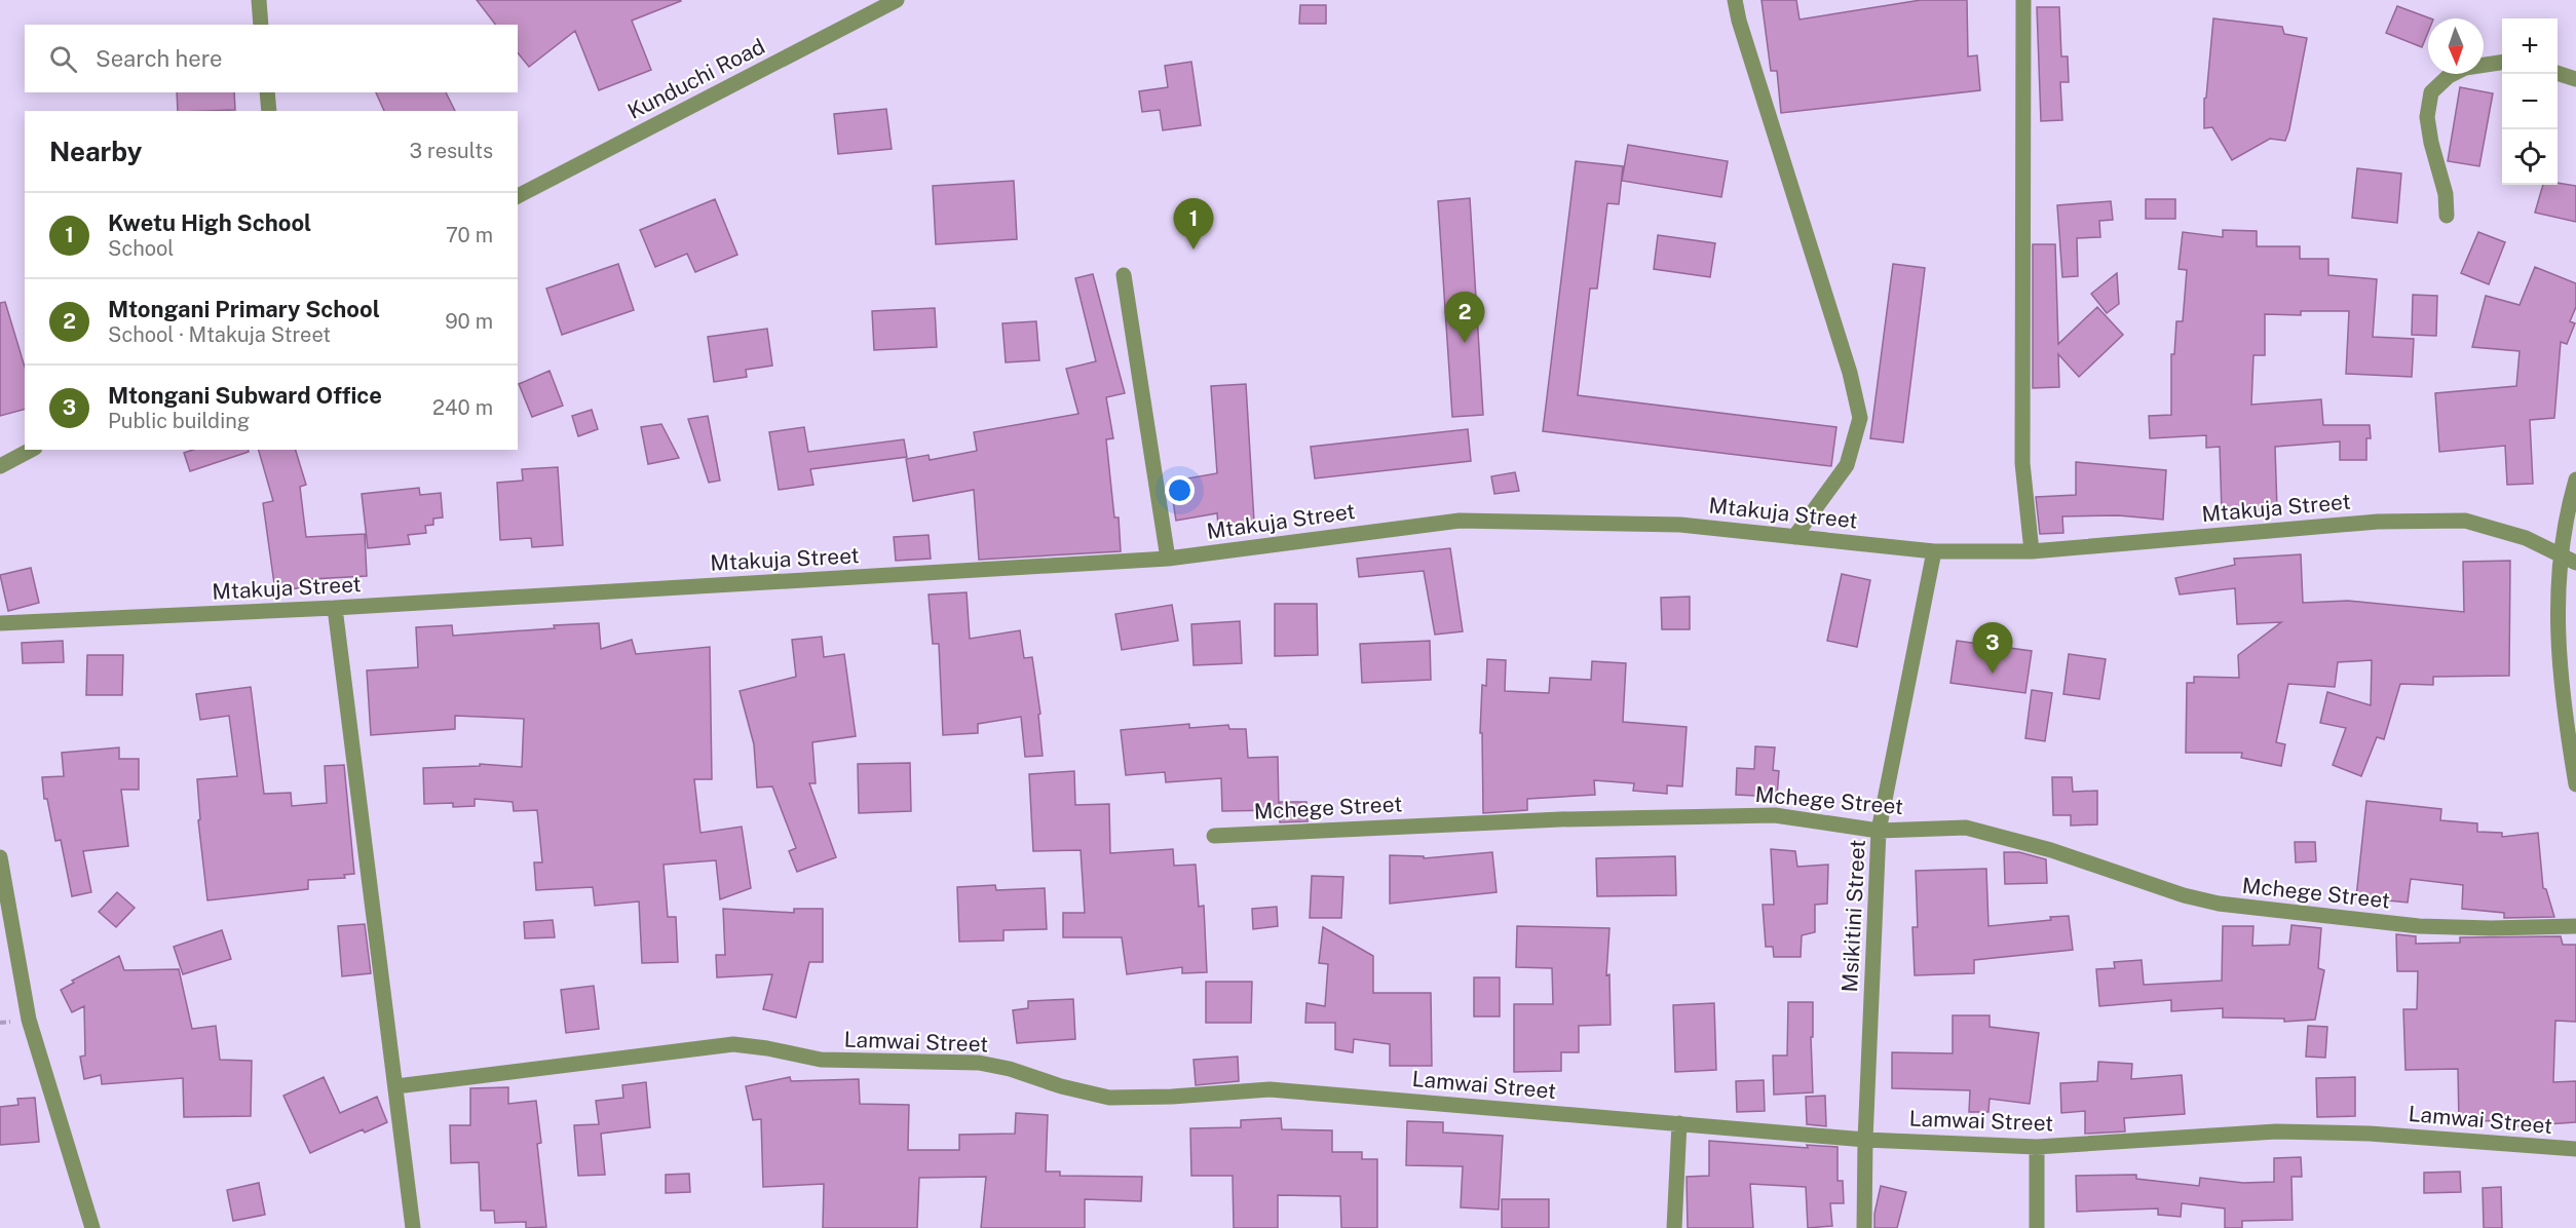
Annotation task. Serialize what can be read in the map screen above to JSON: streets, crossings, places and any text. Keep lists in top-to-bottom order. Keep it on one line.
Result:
{"streets":{"street":["Kunduchi Road","Mtakuja Street","Mchege Street","Msikitini Street","Lamwai Street"]},"crossings":[["Mtakuja Street","Msikitini Street"],["Mchege Street","Msikitini Street"],["Msikitini Street","Lamwai Street"]],"north":"bottom","page":{"map_buttons":["+","−"],"search":"Search here","heading":["Nearby","3 results"],"list":[{"mark":"1","name":"Kwetu High School","note":"School","value":"70 m"},{"mark":"2","name":"Mtongani Primary School","note":"School · Mtakuja Street","value":"90 m"},{"mark":"3","name":"Mtongani Subward Office","note":"Public building","value":"240 m"}],"pins":["1","2","3"]}}
